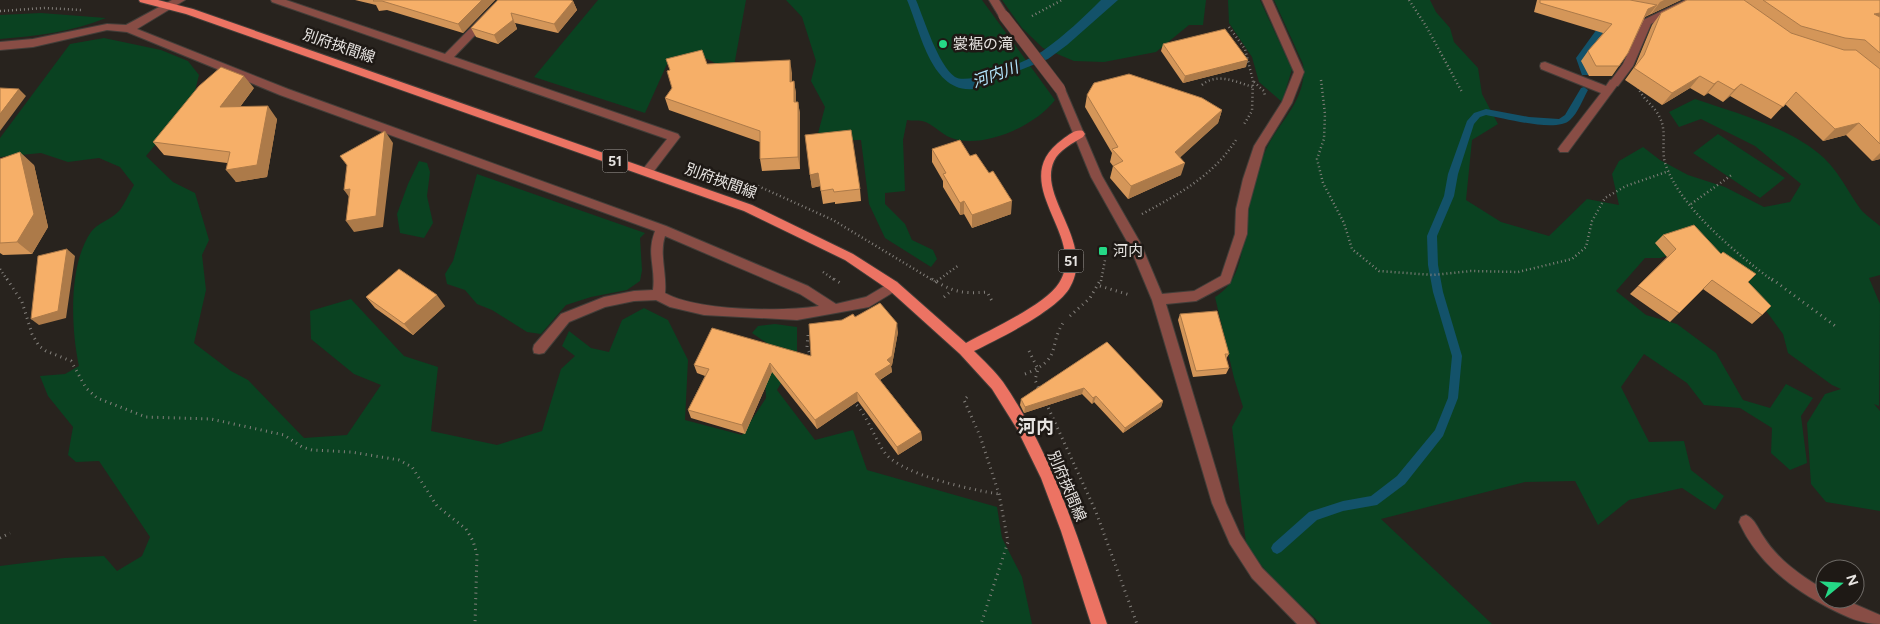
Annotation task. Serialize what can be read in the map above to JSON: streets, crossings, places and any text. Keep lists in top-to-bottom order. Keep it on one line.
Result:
{"streets":{"main road":["別府挾間線","51"]},"crossings":[["別府挾間線","51"]],"districts":["河内"],"water":["河内川"],"places":{"other":["裳裾の滝"],"transit":["河内"]},"north":"right"}
